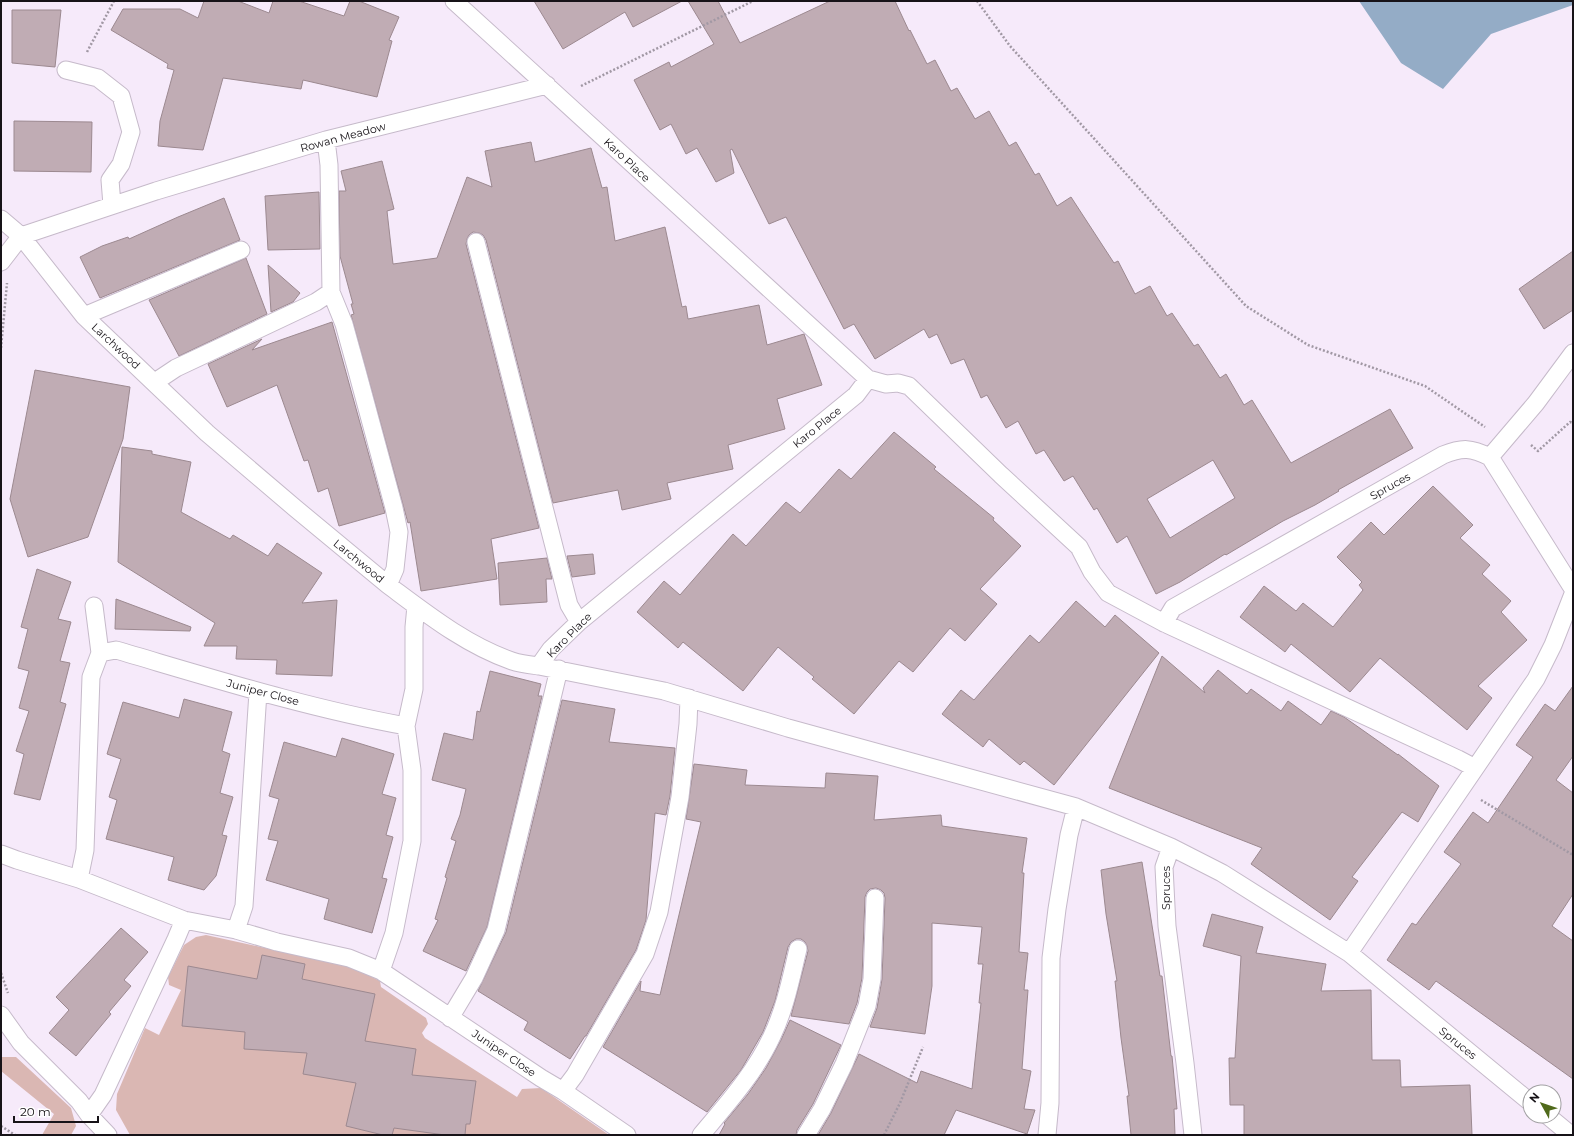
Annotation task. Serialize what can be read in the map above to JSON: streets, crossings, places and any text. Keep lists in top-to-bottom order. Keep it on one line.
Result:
{"streets":{"lane":["Rowan Meadow","Karo Place","Larchwood","Spruces","Juniper Close"]},"crossings":[["Rowan Meadow","Karo Place"],["Rowan Meadow","Larchwood"],["Karo Place","Spruces"]],"scale_bar":"20 m","north":"top left"}
